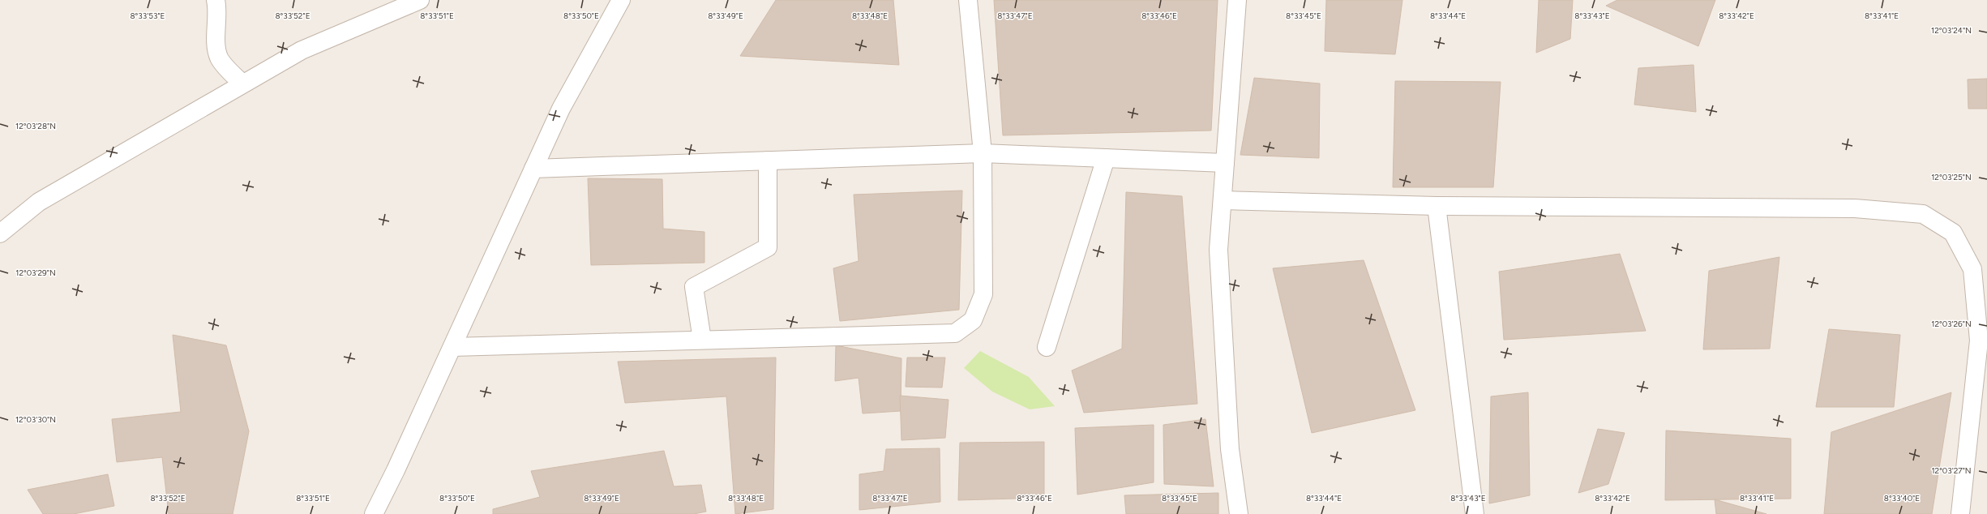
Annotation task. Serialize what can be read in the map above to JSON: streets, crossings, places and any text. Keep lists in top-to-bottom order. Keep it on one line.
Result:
{"coordinates":["8°33'53\"E","8°33'52\"E","8°33'51\"E","8°33'50\"E","8°33'49\"E","8°33'48\"E","8°33'47\"E","8°33'46\"E","8°33'45\"E","8°33'44\"E","8°33'43\"E","8°33'42\"E","8°33'41\"E","12°03'24\"N","12°03'28\"N","12°03'25\"N","12°03'29\"N","12°03'26\"N","12°03'30\"N","12°03'27\"N","8°33'40\"E"]}
